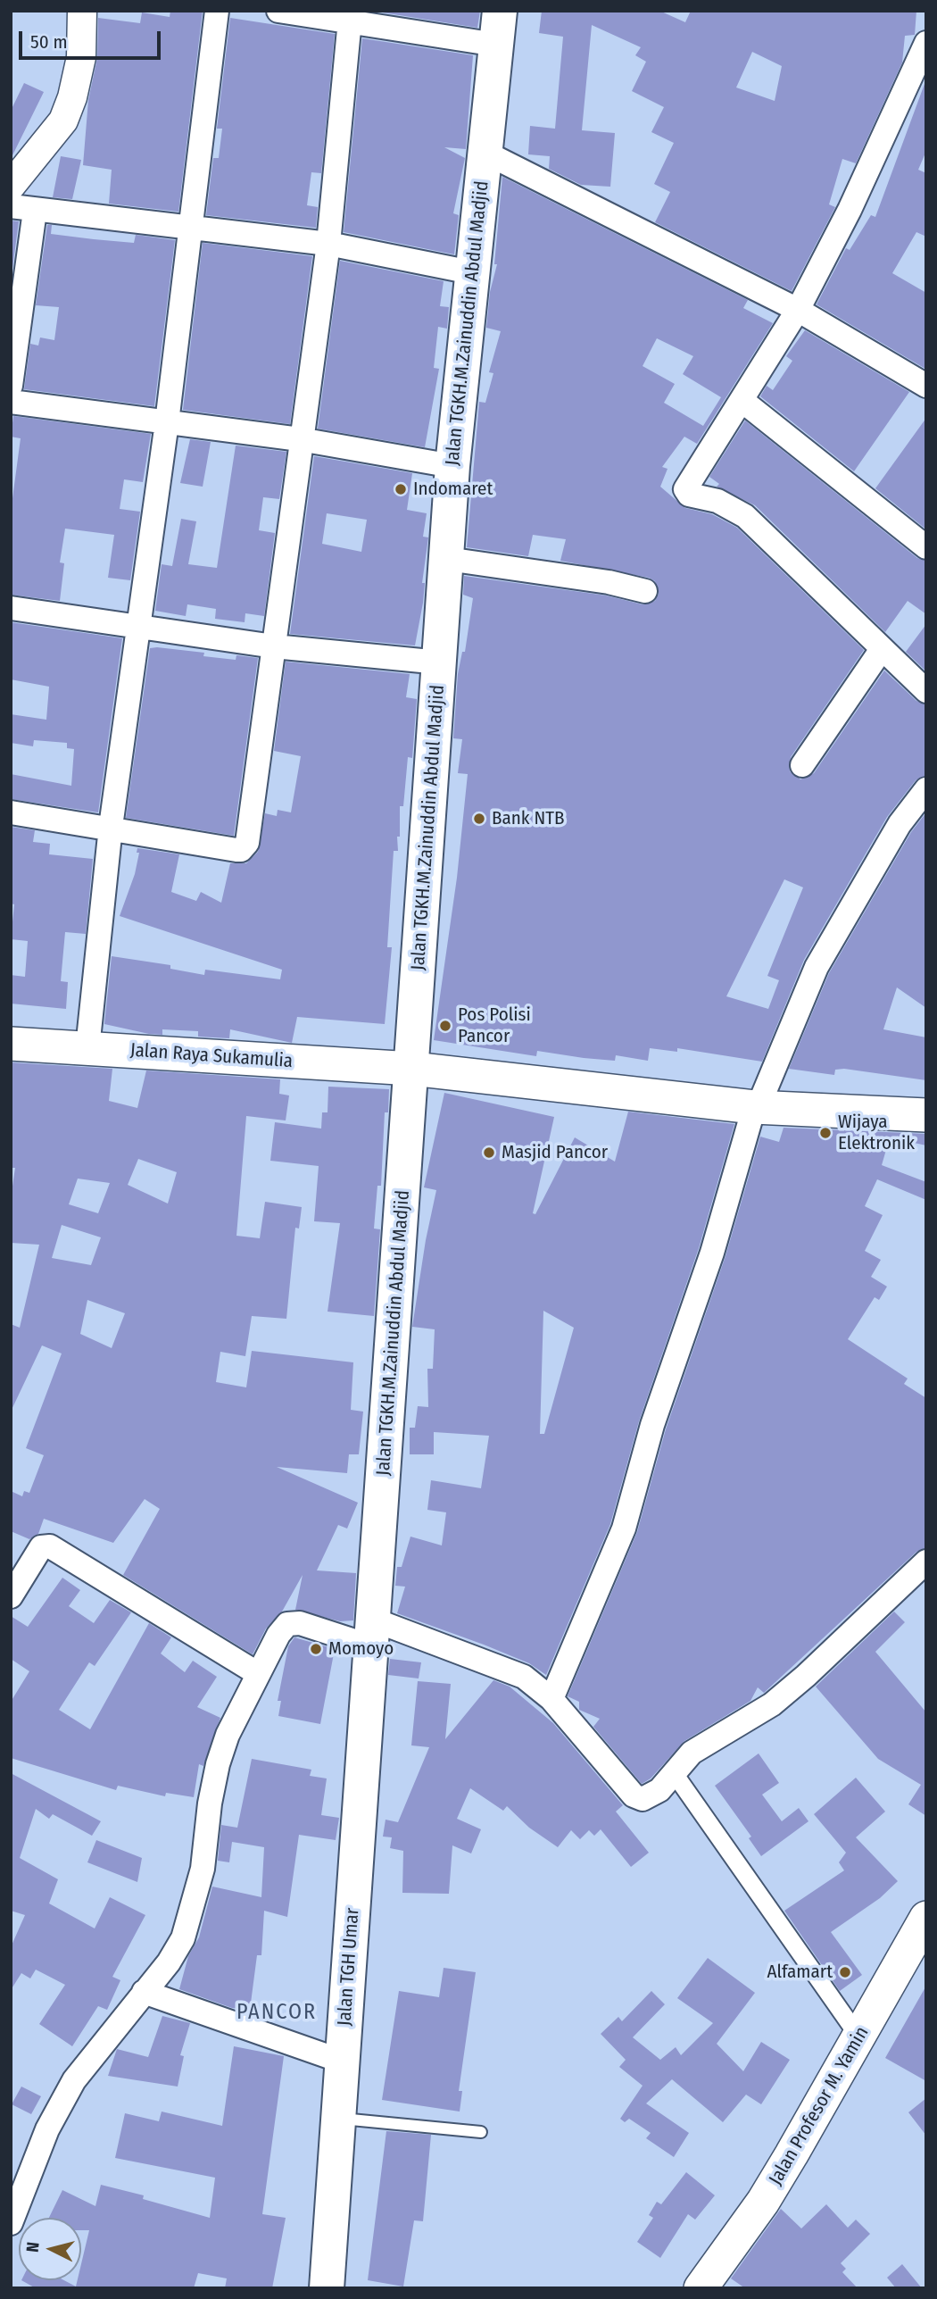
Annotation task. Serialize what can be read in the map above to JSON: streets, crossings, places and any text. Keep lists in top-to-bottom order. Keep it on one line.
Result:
{"streets":{"main road":["Jalan TGKH.M.Zainuddin Abdul Madjid","Jalan Raya Sukamulia","Jalan TGH Umar","Jalan Profesor M. Yamin"]},"crossings":[["Jalan TGKH.M.Zainuddin Abdul Madjid","Jalan Raya Sukamulia"],["Jalan TGKH.M.Zainuddin Abdul Madjid","Jalan TGH Umar"]],"districts":["PANCOR"],"places":["Indomaret","Bank NTB","Pos Polisi Pancor","Wijaya Elektronik","Masjid Pancor","Momoyo","Alfamart"],"scale_bar":"50 m","north":"left"}
